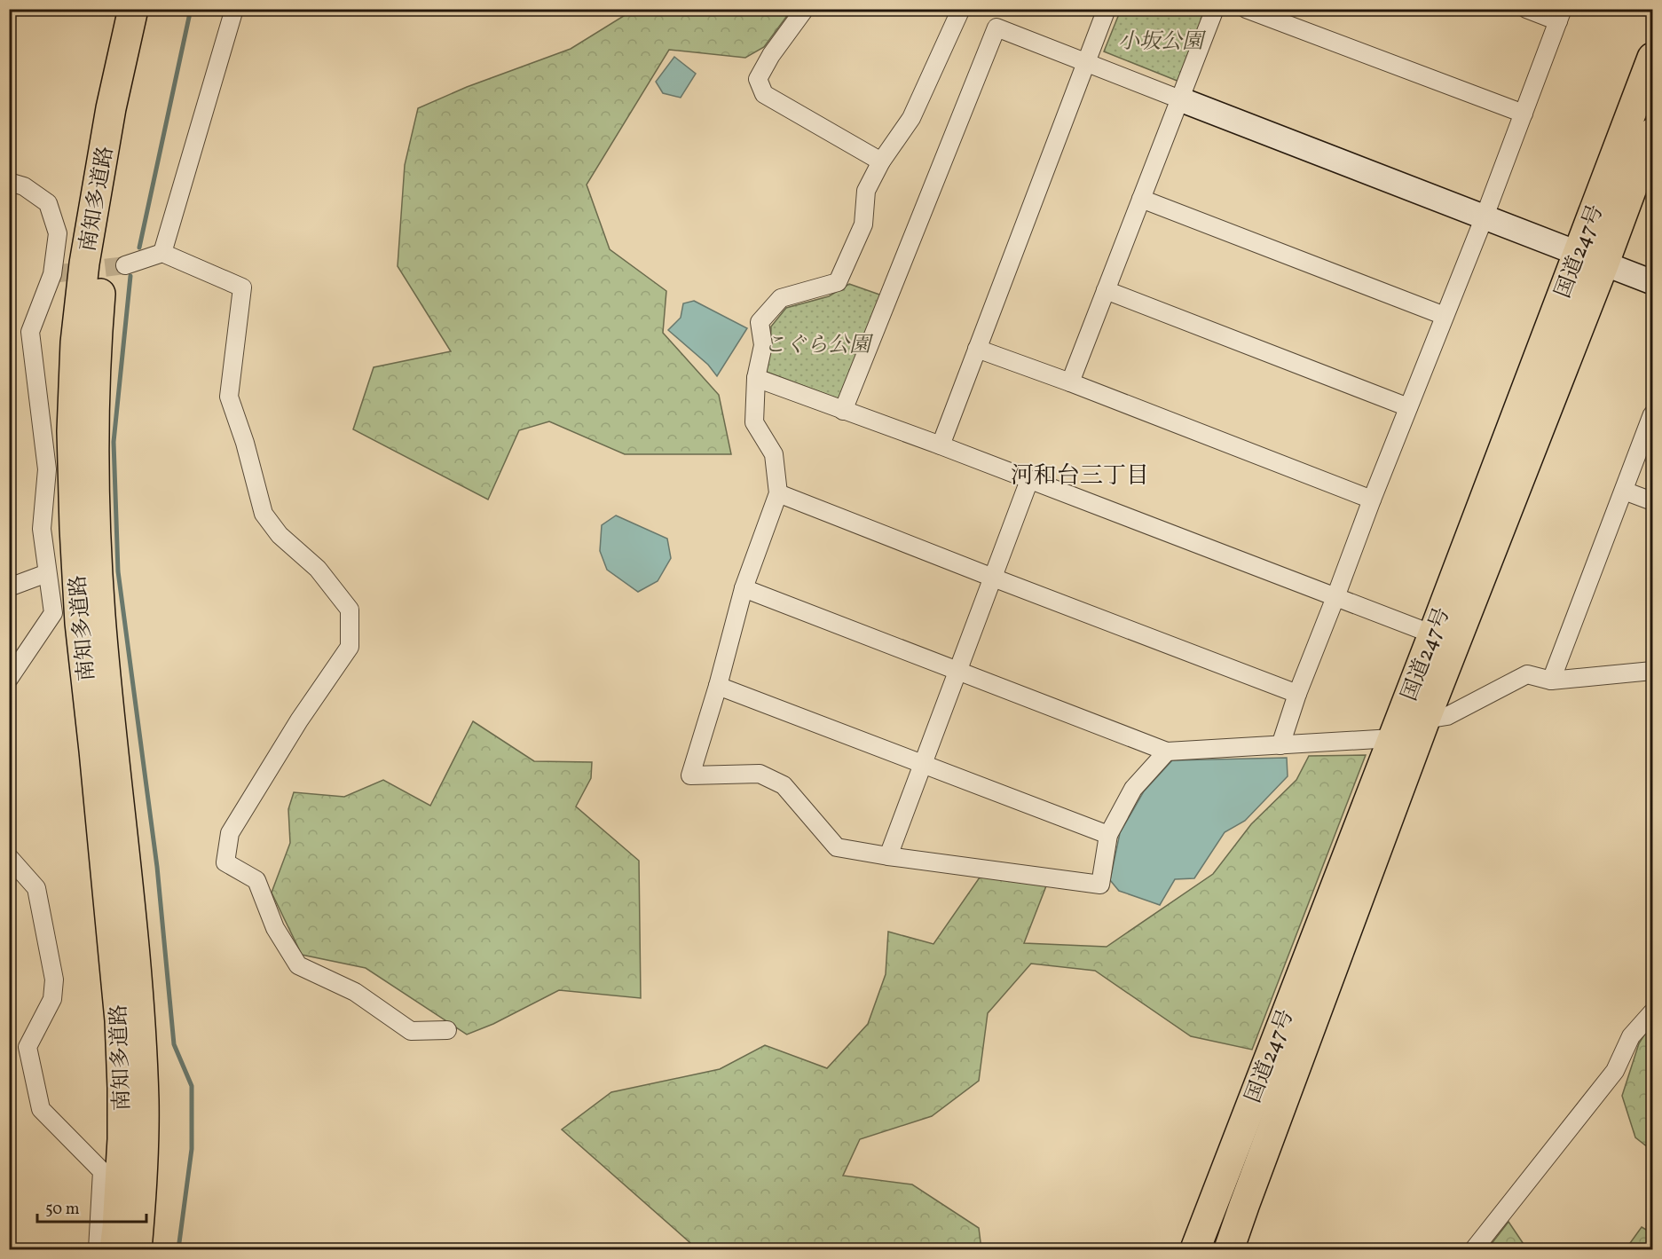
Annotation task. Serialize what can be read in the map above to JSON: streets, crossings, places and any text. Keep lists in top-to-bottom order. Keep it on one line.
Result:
{"streets":{"highway":["南知多道路","国道247号"]},"districts":["河和台三丁目"],"parks":["小坂公園","こぐら公園"],"scale_bar":"50 m"}
